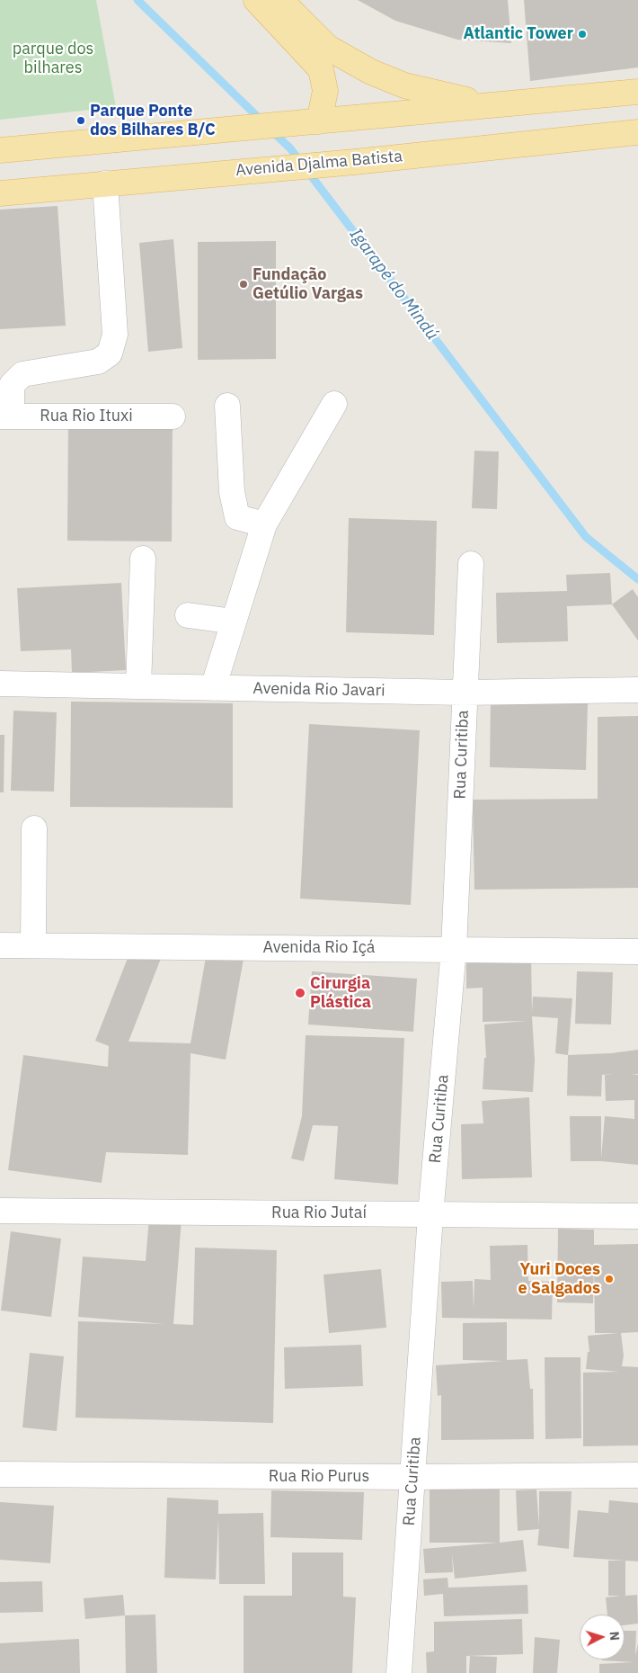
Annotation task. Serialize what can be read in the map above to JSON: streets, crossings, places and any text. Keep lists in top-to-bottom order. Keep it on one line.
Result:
{"streets":{"main road":["Avenida Djalma Batista"],"street":["Rua Rio Ituxi","Avenida Rio Javari","Rua Curitiba","Avenida Rio Içá","Rua Rio Jutaí","Rua Rio Purus"]},"crossings":[["Avenida Rio Javari","Rua Curitiba"],["Rua Curitiba","Avenida Rio Içá"],["Rua Curitiba","Rua Rio Jutaí"],["Rua Curitiba","Rua Rio Purus"]],"water":["Igarapé do Mindú"],"parks":["parque dos bilhares"],"places":["Atlantic Tower","Parque Ponte dos Bilhares B/C","Fundação Getúlio Vargas","Cirurgia Plástica","Yuri Doces e Salgados"],"north":"right"}
